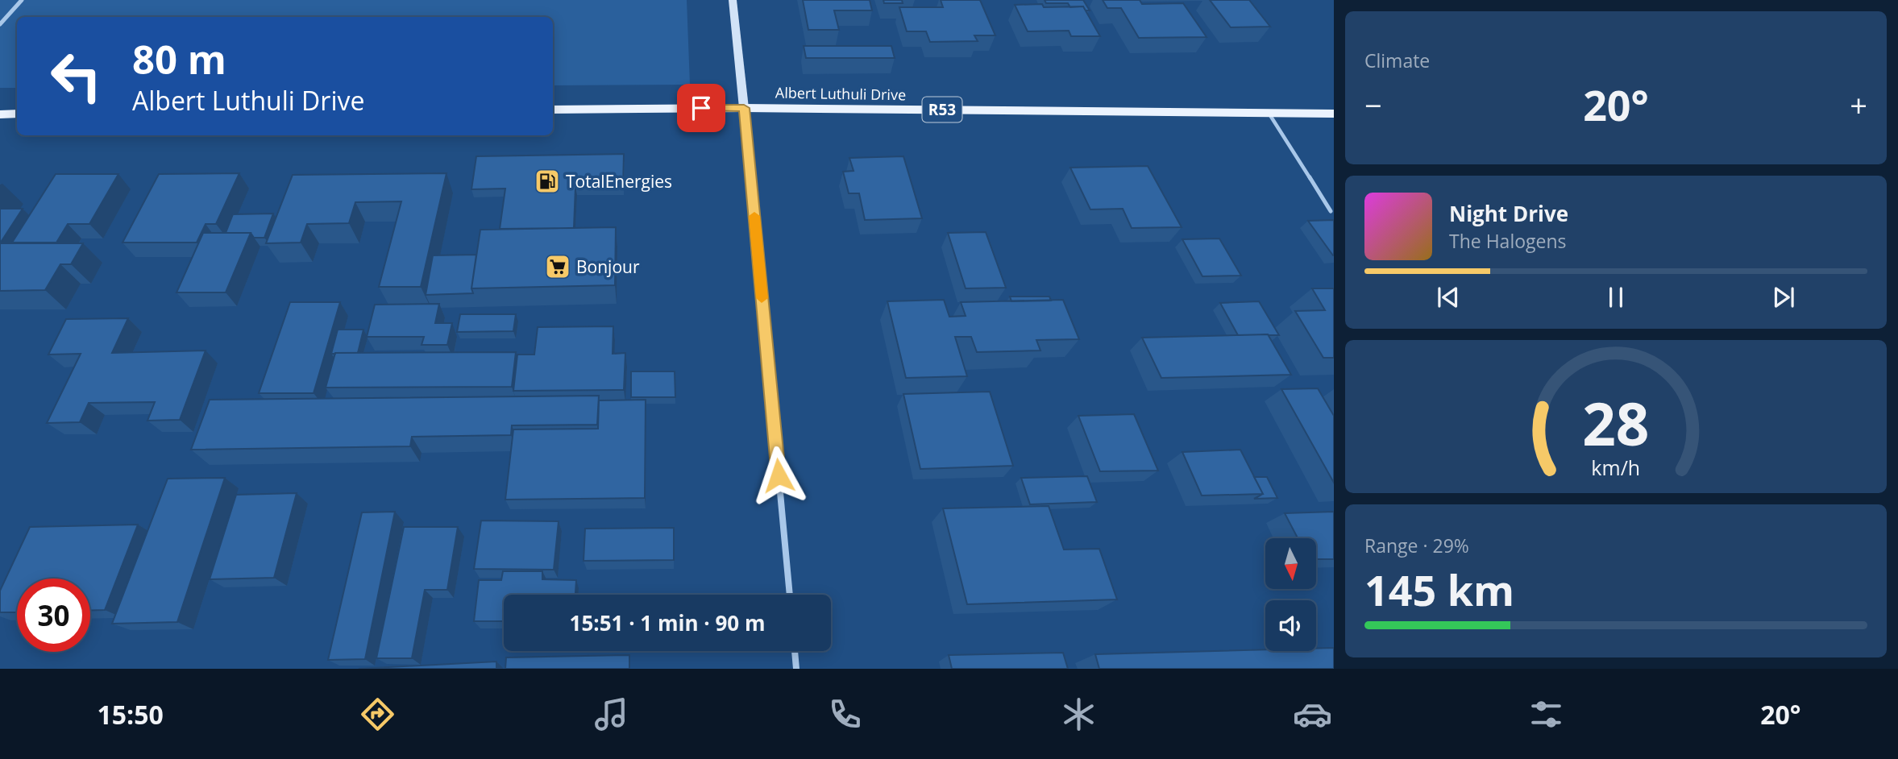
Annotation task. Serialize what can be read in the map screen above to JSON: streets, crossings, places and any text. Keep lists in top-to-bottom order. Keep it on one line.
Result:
{"streets":{"main road":["Albert Luthuli Drive","R53"]},"places":{"fuel station":["TotalEnergies"],"supermarket":["Bonjour"]},"north":"bottom","page":{"tile":["Climate",["Range · 29%","145 km"]],"turn":["80 m","Albert Luthuli Drive"],"heat":["−","20°","+"],"song":["Night Drive","The Halogens"],"limit":"30","trip":"15:51 · 1 min · 90 m","tabs":["15:50","20°"],"gauge":["28","km/h"]}}
